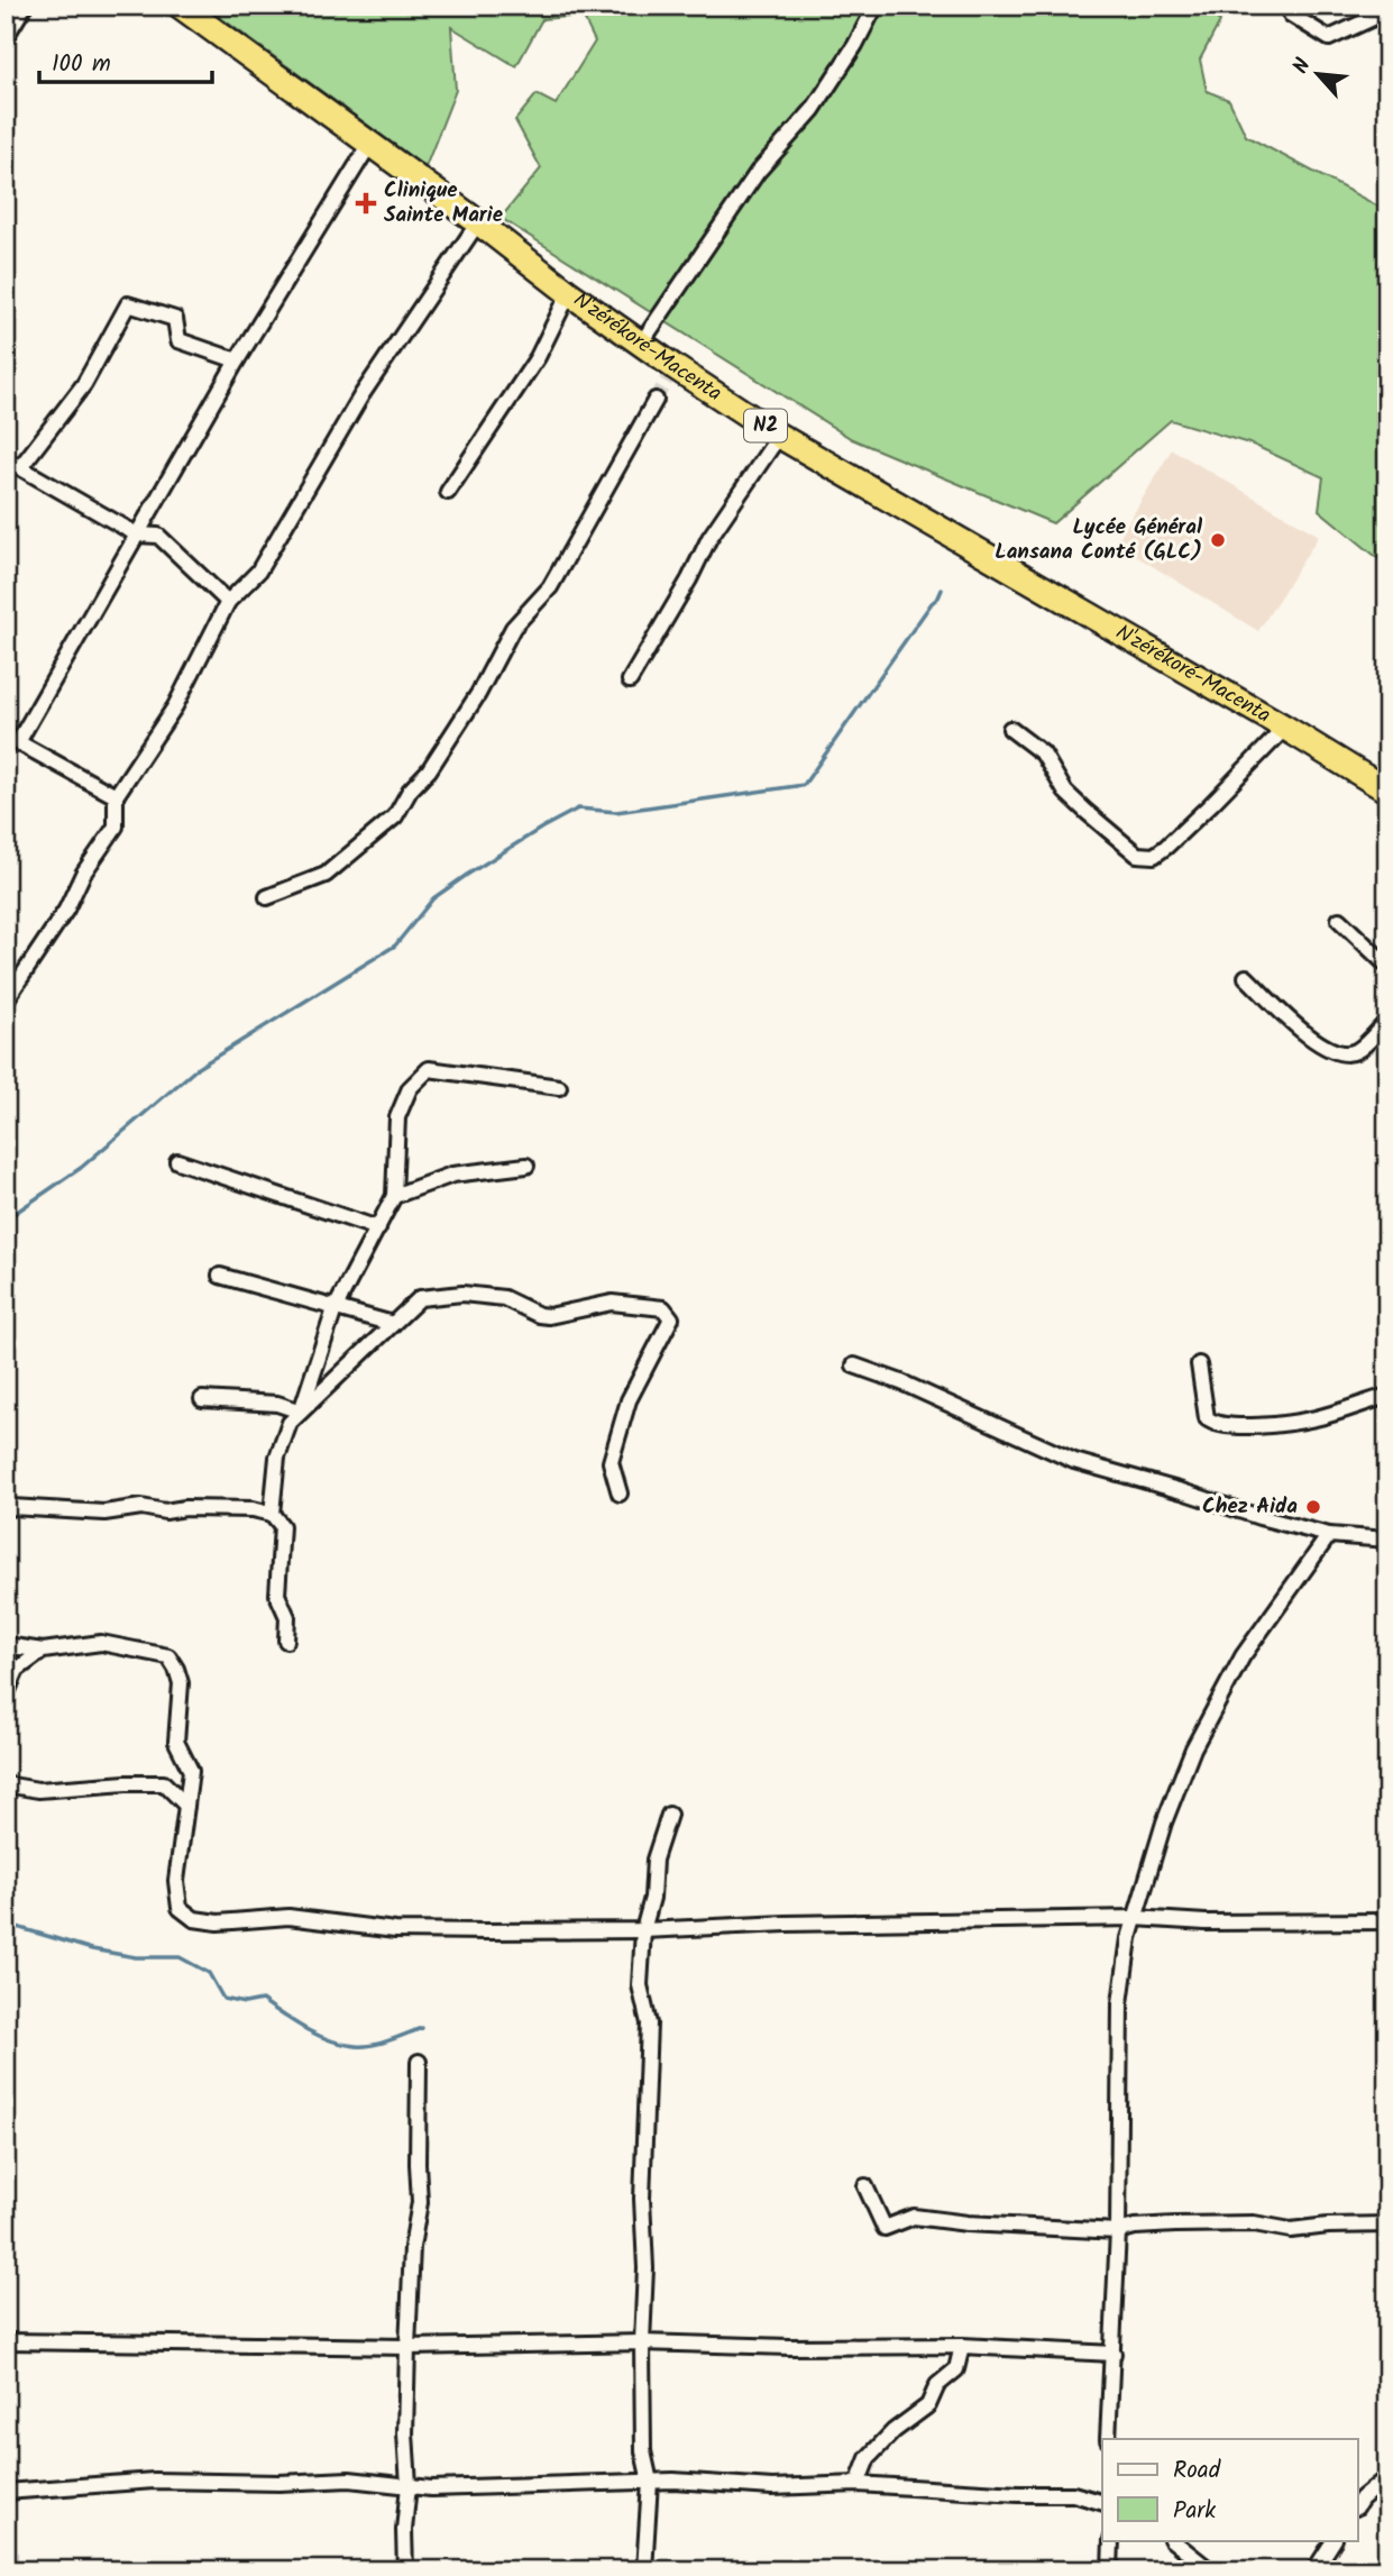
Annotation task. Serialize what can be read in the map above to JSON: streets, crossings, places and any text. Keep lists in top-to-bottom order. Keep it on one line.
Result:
{"streets":{"highway":["N'zérékoré-Macenta","N2"]},"places":{"health":["Clinique Sainte Marie"],"other":["Lycée Général Lansana Conté (GLC)","Chez Aida"]},"legend":["Road","Park"],"scale_bar":"100 m","north":"top left"}
